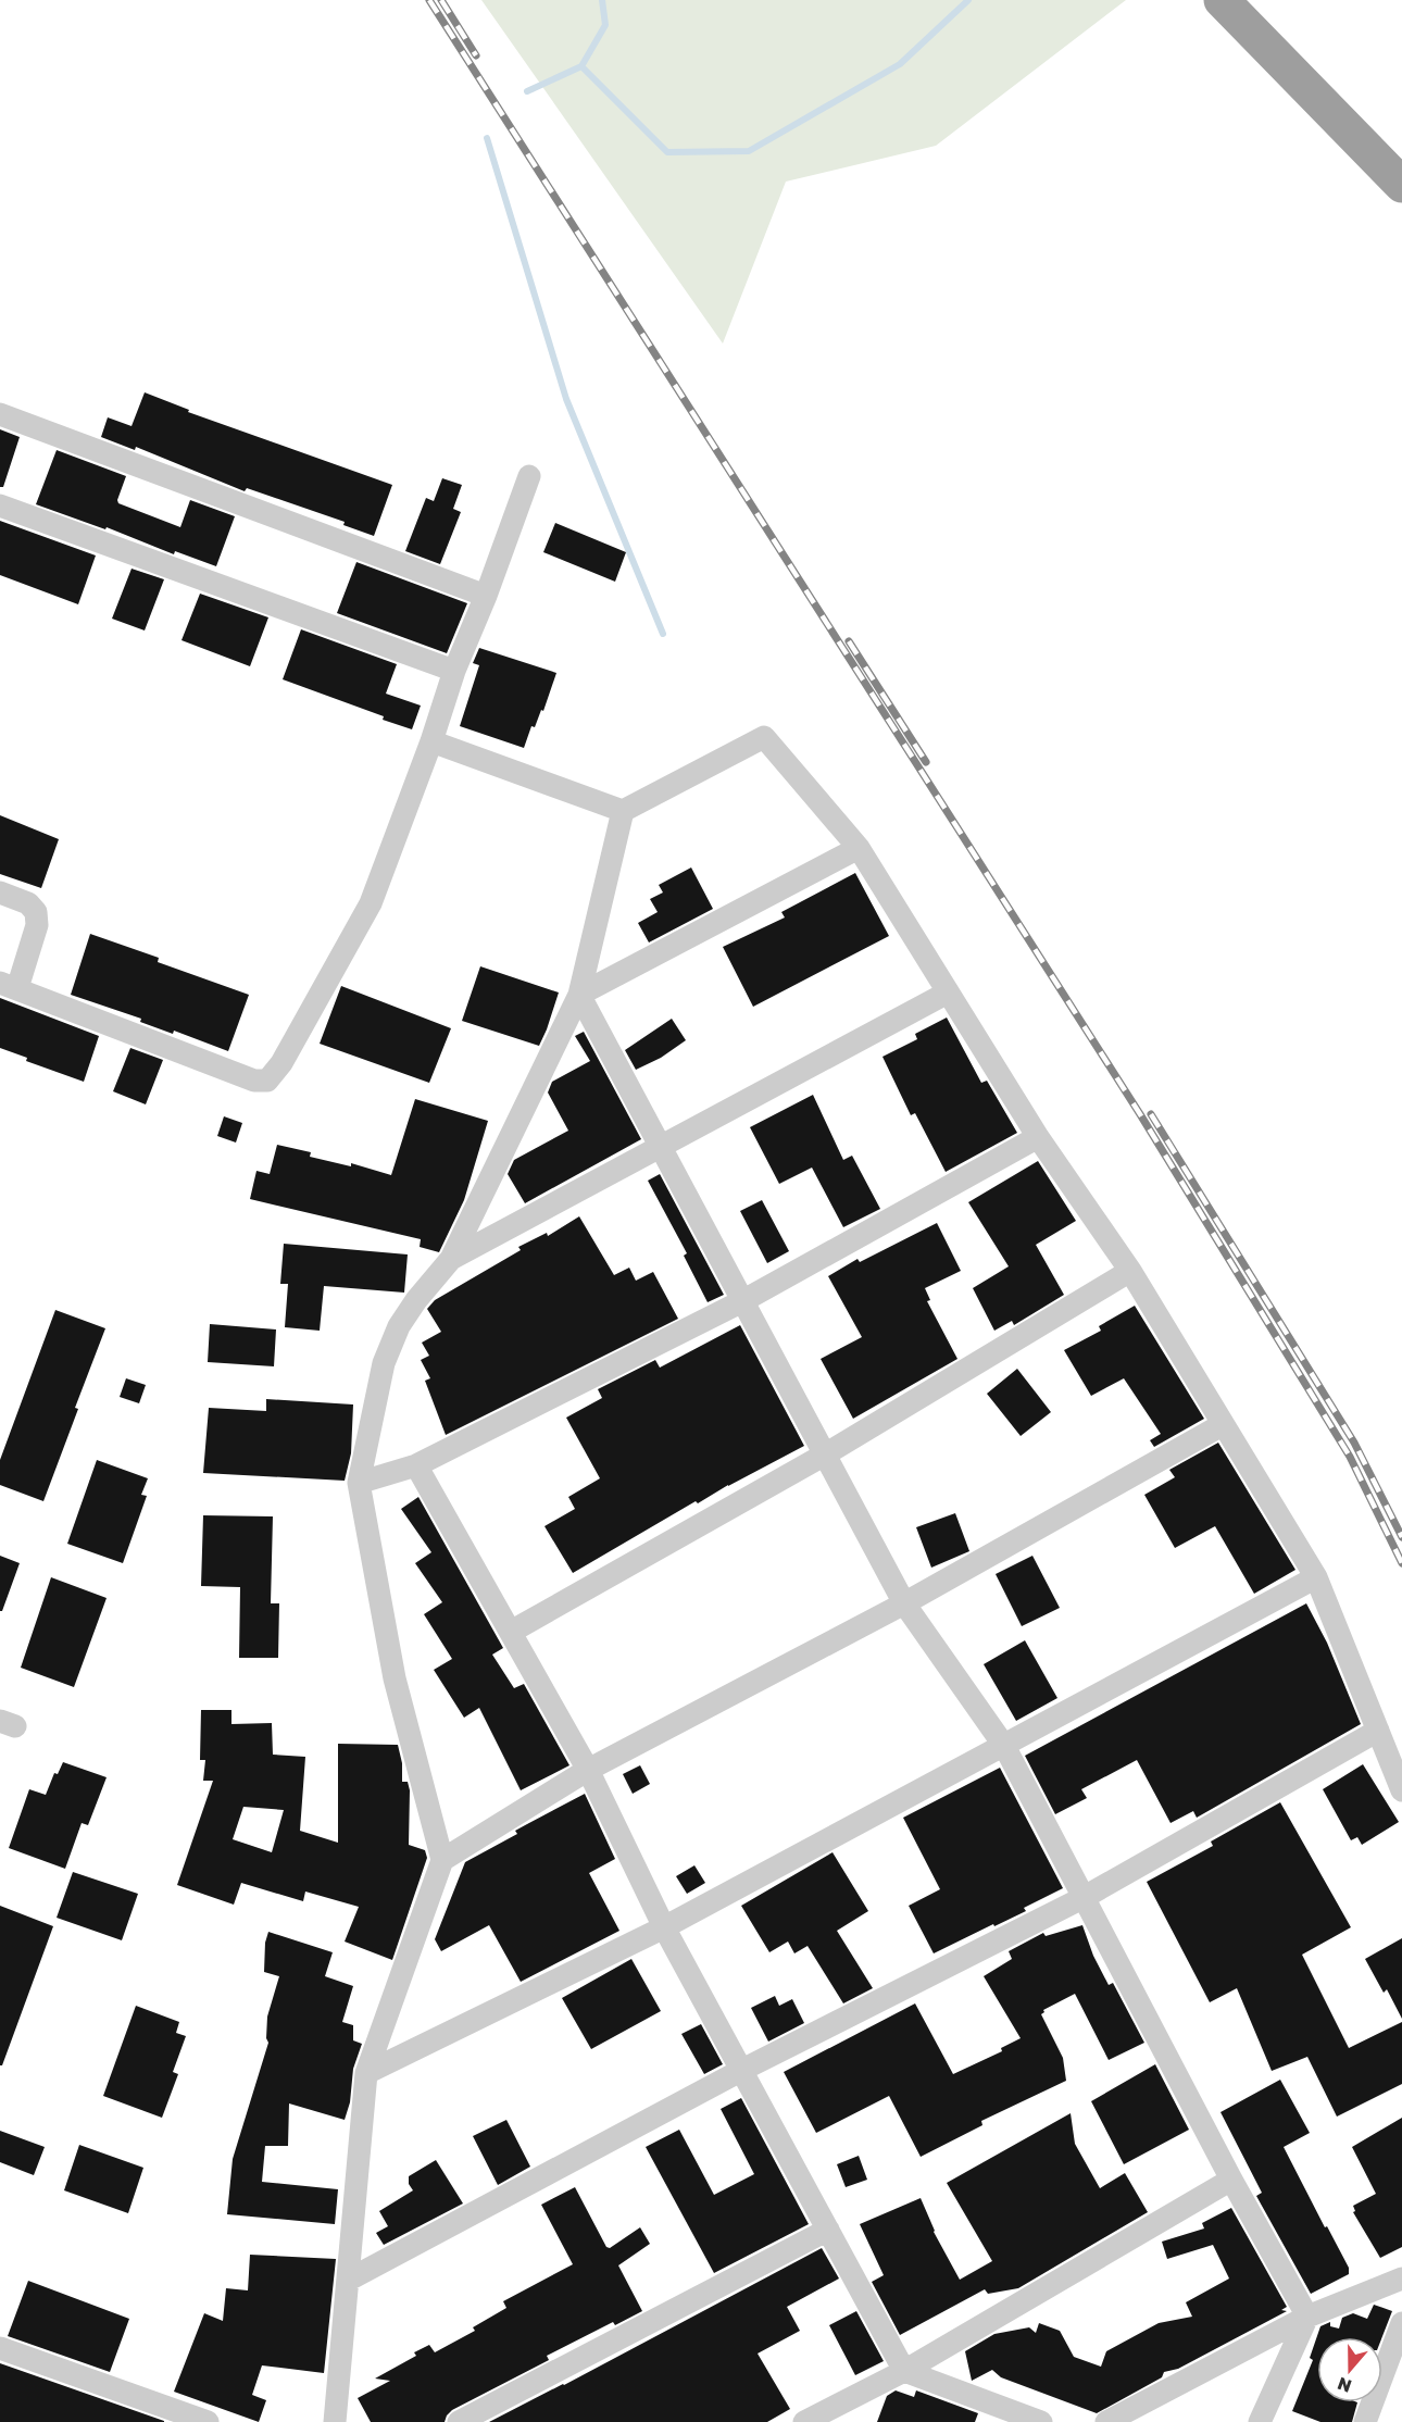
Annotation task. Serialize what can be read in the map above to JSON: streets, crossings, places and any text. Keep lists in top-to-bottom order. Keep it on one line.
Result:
{"north":"bottom"}
